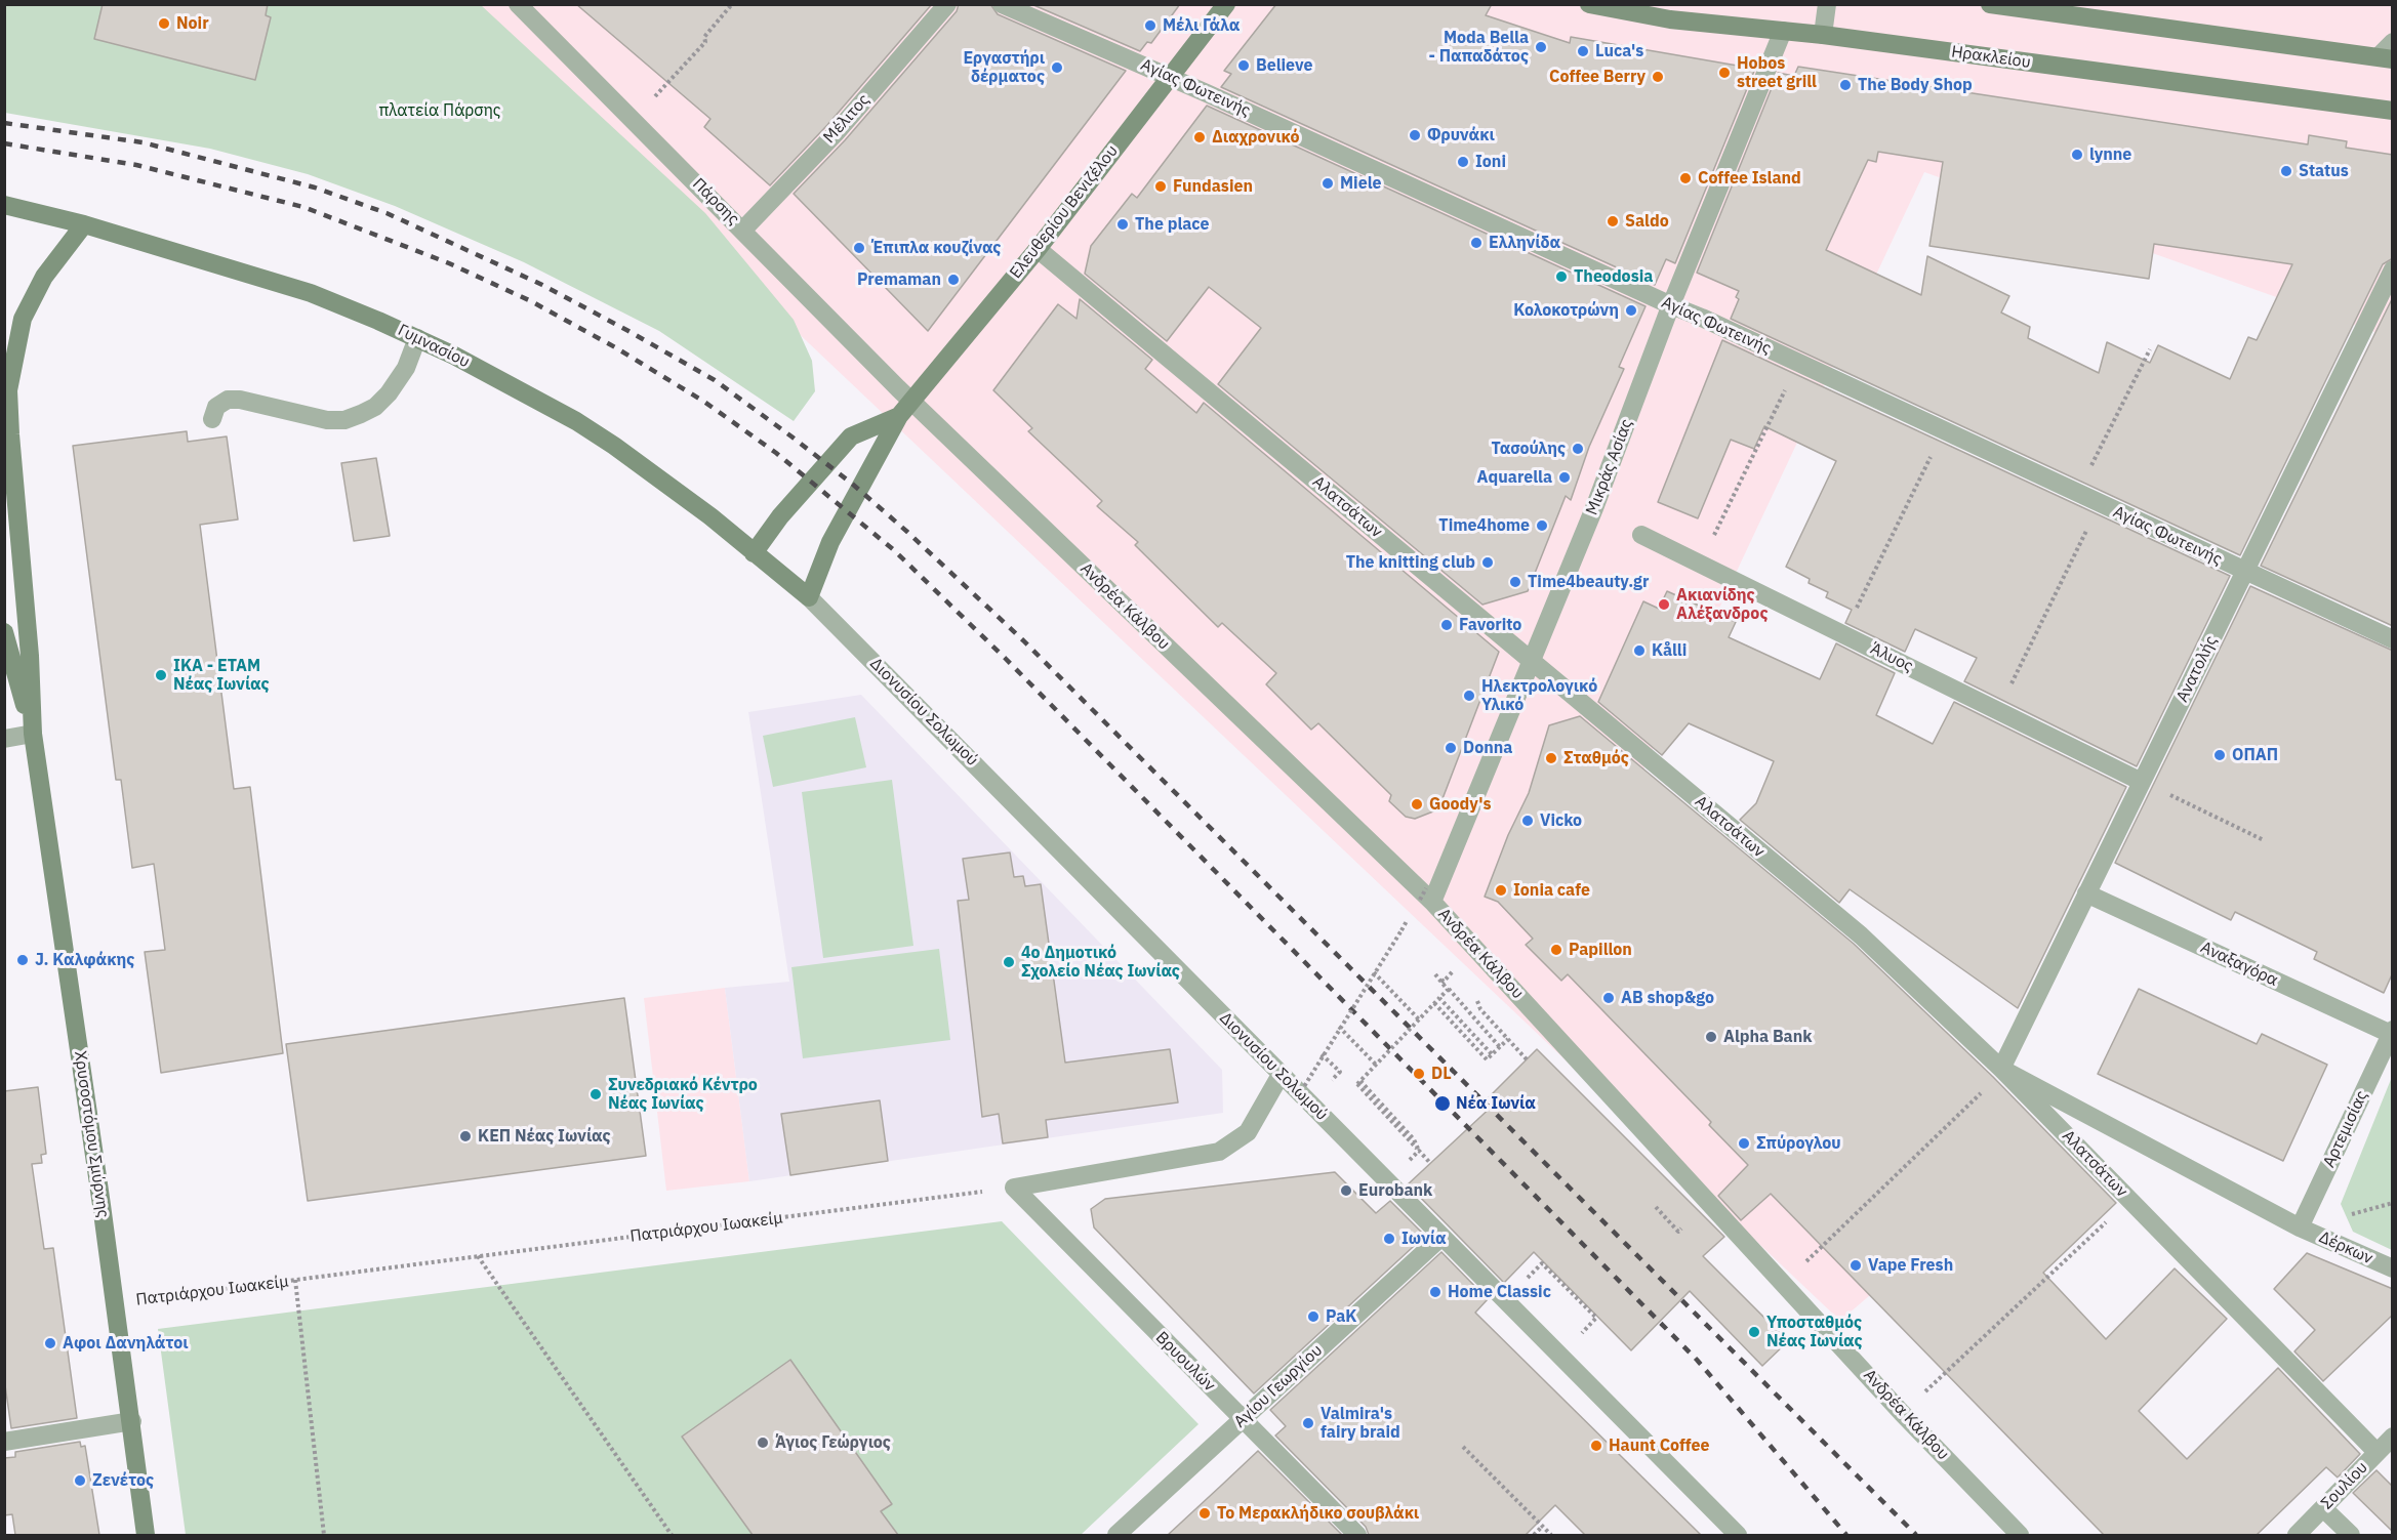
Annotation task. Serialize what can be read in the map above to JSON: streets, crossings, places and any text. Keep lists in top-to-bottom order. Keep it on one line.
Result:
{"streets":{"street":["Ηρακλείου","Αγίας Φωτεινής","Μέλιτος","Πάρσης","Ελευθερίου Βενιζέλου","Γυμνασίου","Μικράς Ασίας","Αλατσάτων","Ανδρέα Κάλβου","Άλυος","Ανατολής","Διονυσίου Σολωμού","Αναξαγόρα","Αρτεμισίας","Χρυσοστόμου Σμύρνης","Δέρκων","Βρυουλών","Αγίου Γεωργίου","Σουλίου"],"path":["Πατριάρχου Ιωακείμ"]},"crossings":[["Ηρακλείου","Μικράς Ασίας"],["Αγίας Φωτεινής","Ελευθερίου Βενιζέλου"],["Αγίας Φωτεινής","Μικράς Ασίας"],["Αγίας Φωτεινής","Ανατολής"],["Μέλιτος","Πάρσης"],["Πάρσης","Ελευθερίου Βενιζέλου"],["Πάρσης","Ανδρέα Κάλβου"],["Ελευθερίου Βενιζέλου","Γυμνασίου"],["Ελευθερίου Βενιζέλου","Αλατσάτων"],["Ελευθερίου Βενιζέλου","Ανδρέα Κάλβου"],["Ελευθερίου Βενιζέλου","Διονυσίου Σολωμού"],["Γυμνασίου","Διονυσίου Σολωμού"],["Γυμνασίου","Χρυσοστόμου Σμύρνης"],["Μικράς Ασίας","Αλατσάτων"],["Μικράς Ασίας","Ανδρέα Κάλβου"],["Αλατσάτων","Ανατολής"],["Αλατσάτων","Δέρκων"],["Αλατσάτων","Σουλίου"],["Άλυος","Ανατολής"],["Ανατολής","Αναξαγόρα"],["Ανατολής","Δέρκων"],["Διονυσίου Σολωμού","Αγίου Γεωργίου"],["Αναξαγόρα","Αρτεμισίας"],["Αρτεμισίας","Δέρκων"],["Χρυσοστόμου Σμύρνης","Πατριάρχου Ιωακείμ"],["Πατριάρχου Ιωακείμ","Βρυουλών"],["Βρυουλών","Αγίου Γεωργίου"]],"parks":["πλατεία Πάρσης"],"places":["Noir","Μέλι Γάλα","Moda Bella - Παπαδάτος","Luca's","Believe","Εργαστήρι δέρματος","Hobos street grill","Coffee Berry","The Body Shop","Φρυνάκι","Διαχρονικό","lynne","Ioni","Status","Coffee Island","Miele","Fundasien","Saldo","The place","Ελληνίδα","Έπιπλα κουζίνας","Theodosia","Premaman","Κολοκοτρώνη","Τασούλης","Aquarella","Time4home","The knitting club","Time4beauty.gr","Ακιανίδης Αλέξανδρος","Favorito","Kålli","ΙΚΑ - ΕΤΑΜ Νέας Ιωνίας","Ηλεκτρολογικό Υλικό","Donna","ΟΠΑΠ","Σταθμός","Goody's","Vicko","Ionia cafe","Papillon","J. Καλφάκης","4ο Δημοτικό Σχολείο Νέας Ιωνίας","ΑΒ shop&go","Alpha Bank","DL","Συνεδριακό Κέντρο Νέας Ιωνίας","Νέα Ιωνία","ΚΕΠ Νέας Ιωνίας","Σπύρογλου","Eurobank","Ιωνία","Vape Fresh","Home Classic","PaK","Υποσταθμός Νέας Ιωνίας","Αφοι Δανηλάτοι","Valmira's fairy braid","Άγιος Γεώργιος","Haunt Coffee","Ζενέτος","Το Μερακλήδικο σουβλάκι"]}
